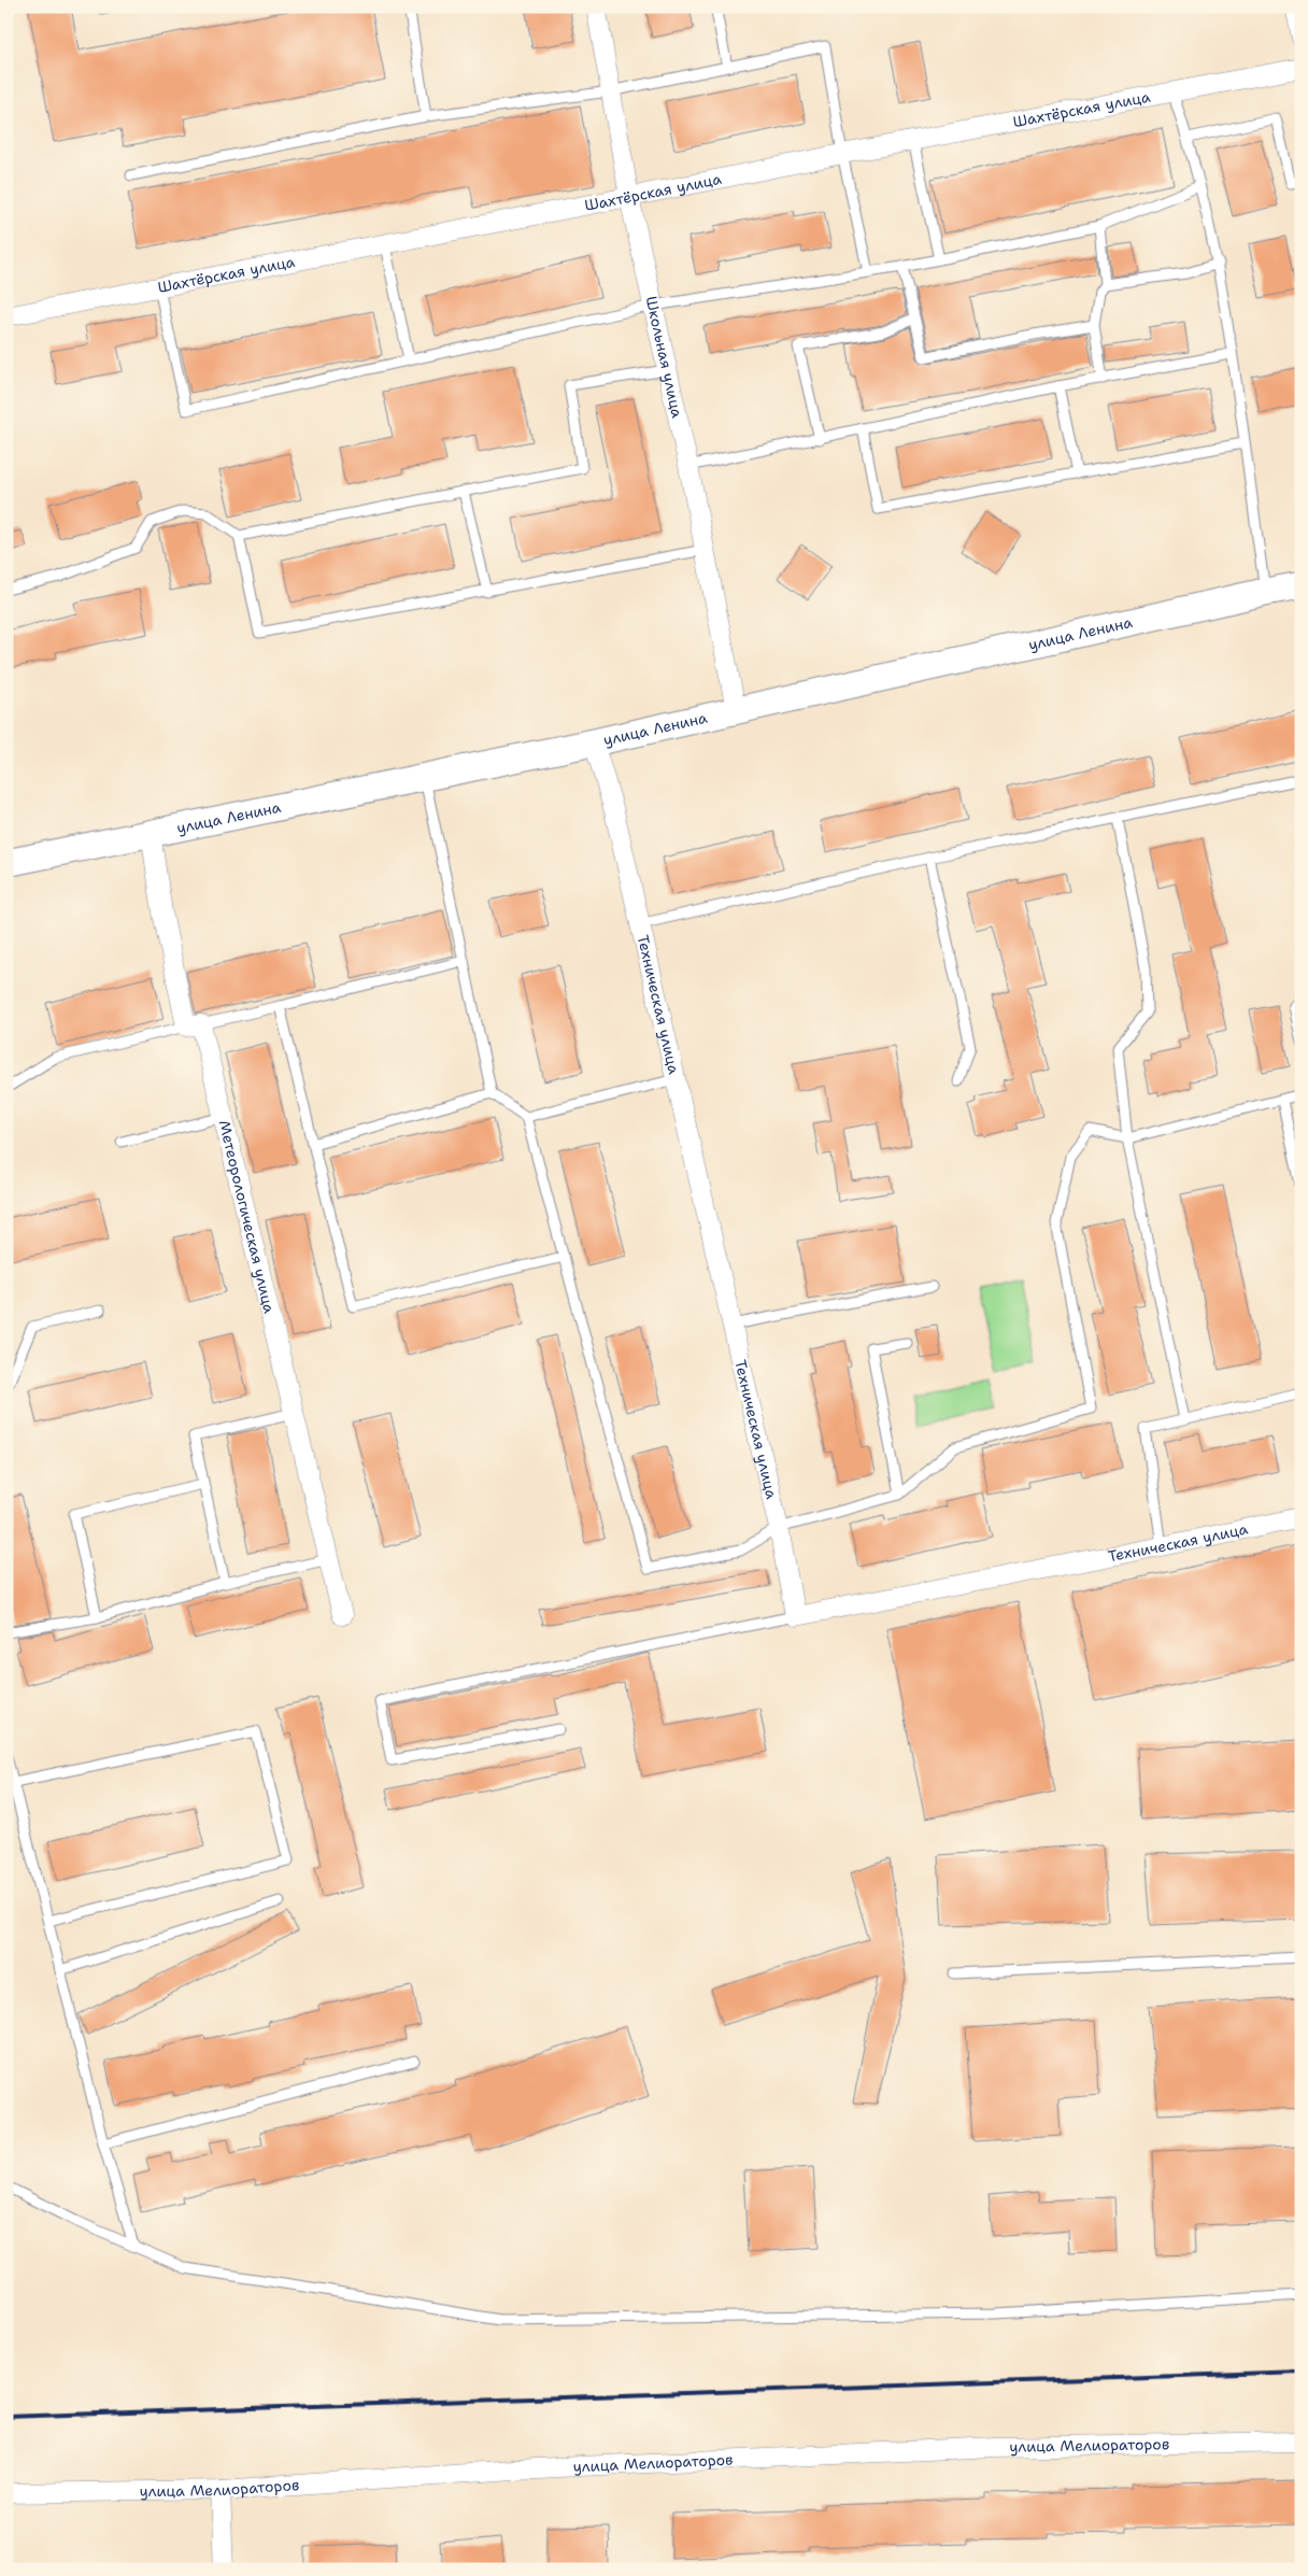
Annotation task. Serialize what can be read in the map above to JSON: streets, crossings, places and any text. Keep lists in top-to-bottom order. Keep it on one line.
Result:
{"streets":{"main road":["улица Ленина"],"street":["Шахтёрская улица","Школьная улица","Техническая улица","Метеорологическая улица","улица Мелиораторов"]},"crossings":[["Шахтёрская улица","Школьная улица"],["Школьная улица","улица Ленина"],["улица Ленина","Техническая улица"],["улица Ленина","Метеорологическая улица"]]}
